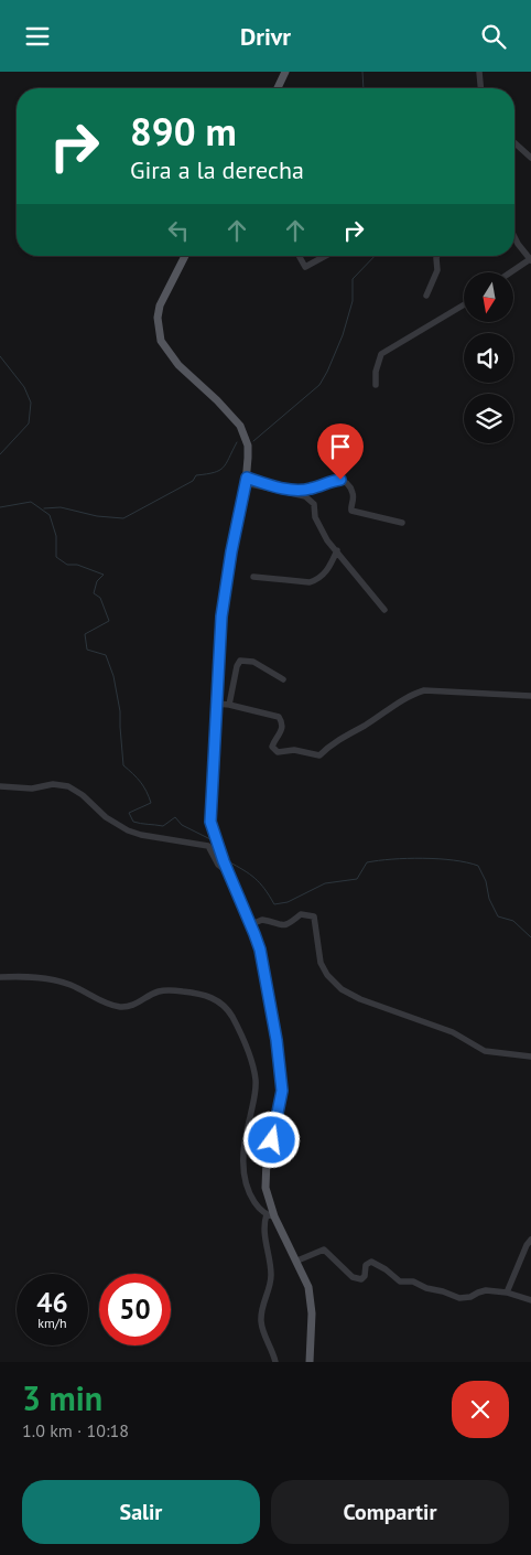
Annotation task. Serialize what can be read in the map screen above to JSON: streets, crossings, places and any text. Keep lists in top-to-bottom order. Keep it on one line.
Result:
{"north":"bottom","page":{"header":"Drivr","turn":["890 m","Gira a la derecha"],"speed":"46 km/h","limit":"50","heading":["3 min","1.0 km · 10:18"],"buttons":["Salir","Compartir"]}}
